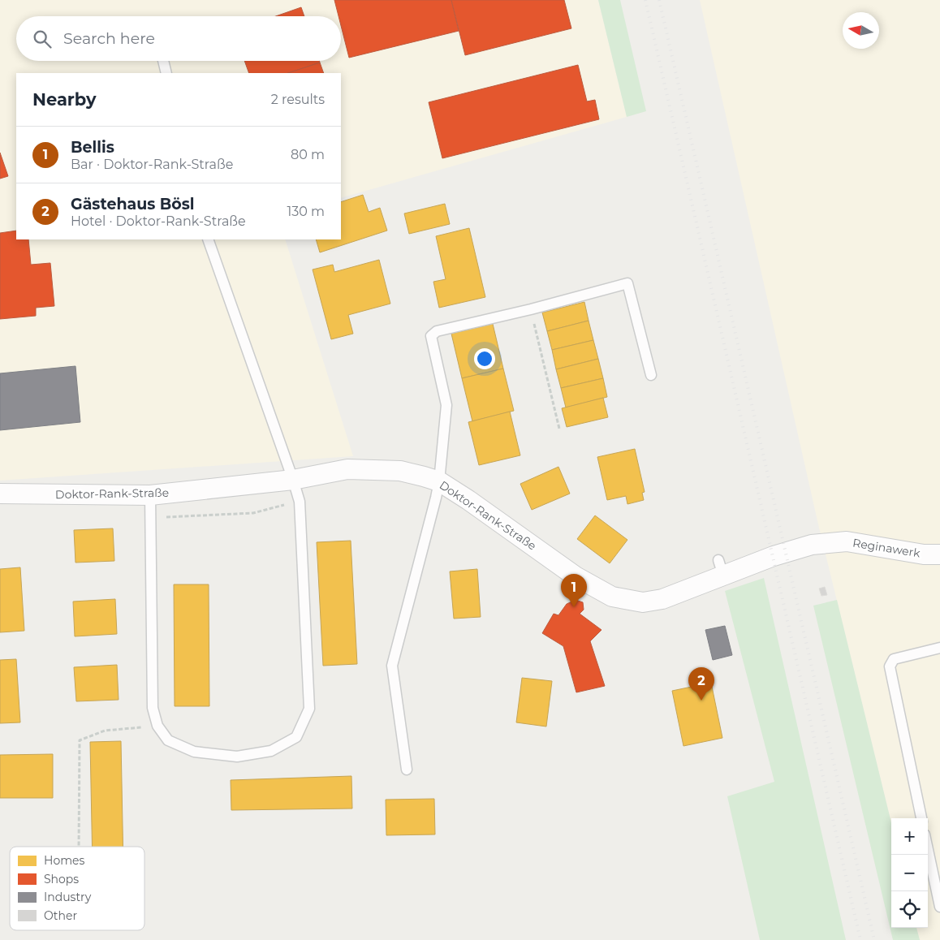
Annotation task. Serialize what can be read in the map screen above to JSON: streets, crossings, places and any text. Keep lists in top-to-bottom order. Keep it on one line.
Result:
{"streets":{"street":["Doktor-Rank-Straße","Reginawerk"]},"crossings":[["Doktor-Rank-Straße","Reginawerk"]],"legend":["Homes","Shops","Industry","Other"],"north":"left","page":{"search":"Search here","heading":["Nearby","2 results"],"list":[{"mark":"1","name":"Bellis","note":"Bar · Doktor-Rank-Straße","value":"80 m"},{"mark":"2","name":"Gästehaus Bösl","note":"Hotel · Doktor-Rank-Straße","value":"130 m"}],"pins":["1","2"],"map_buttons":["+","−"]}}
